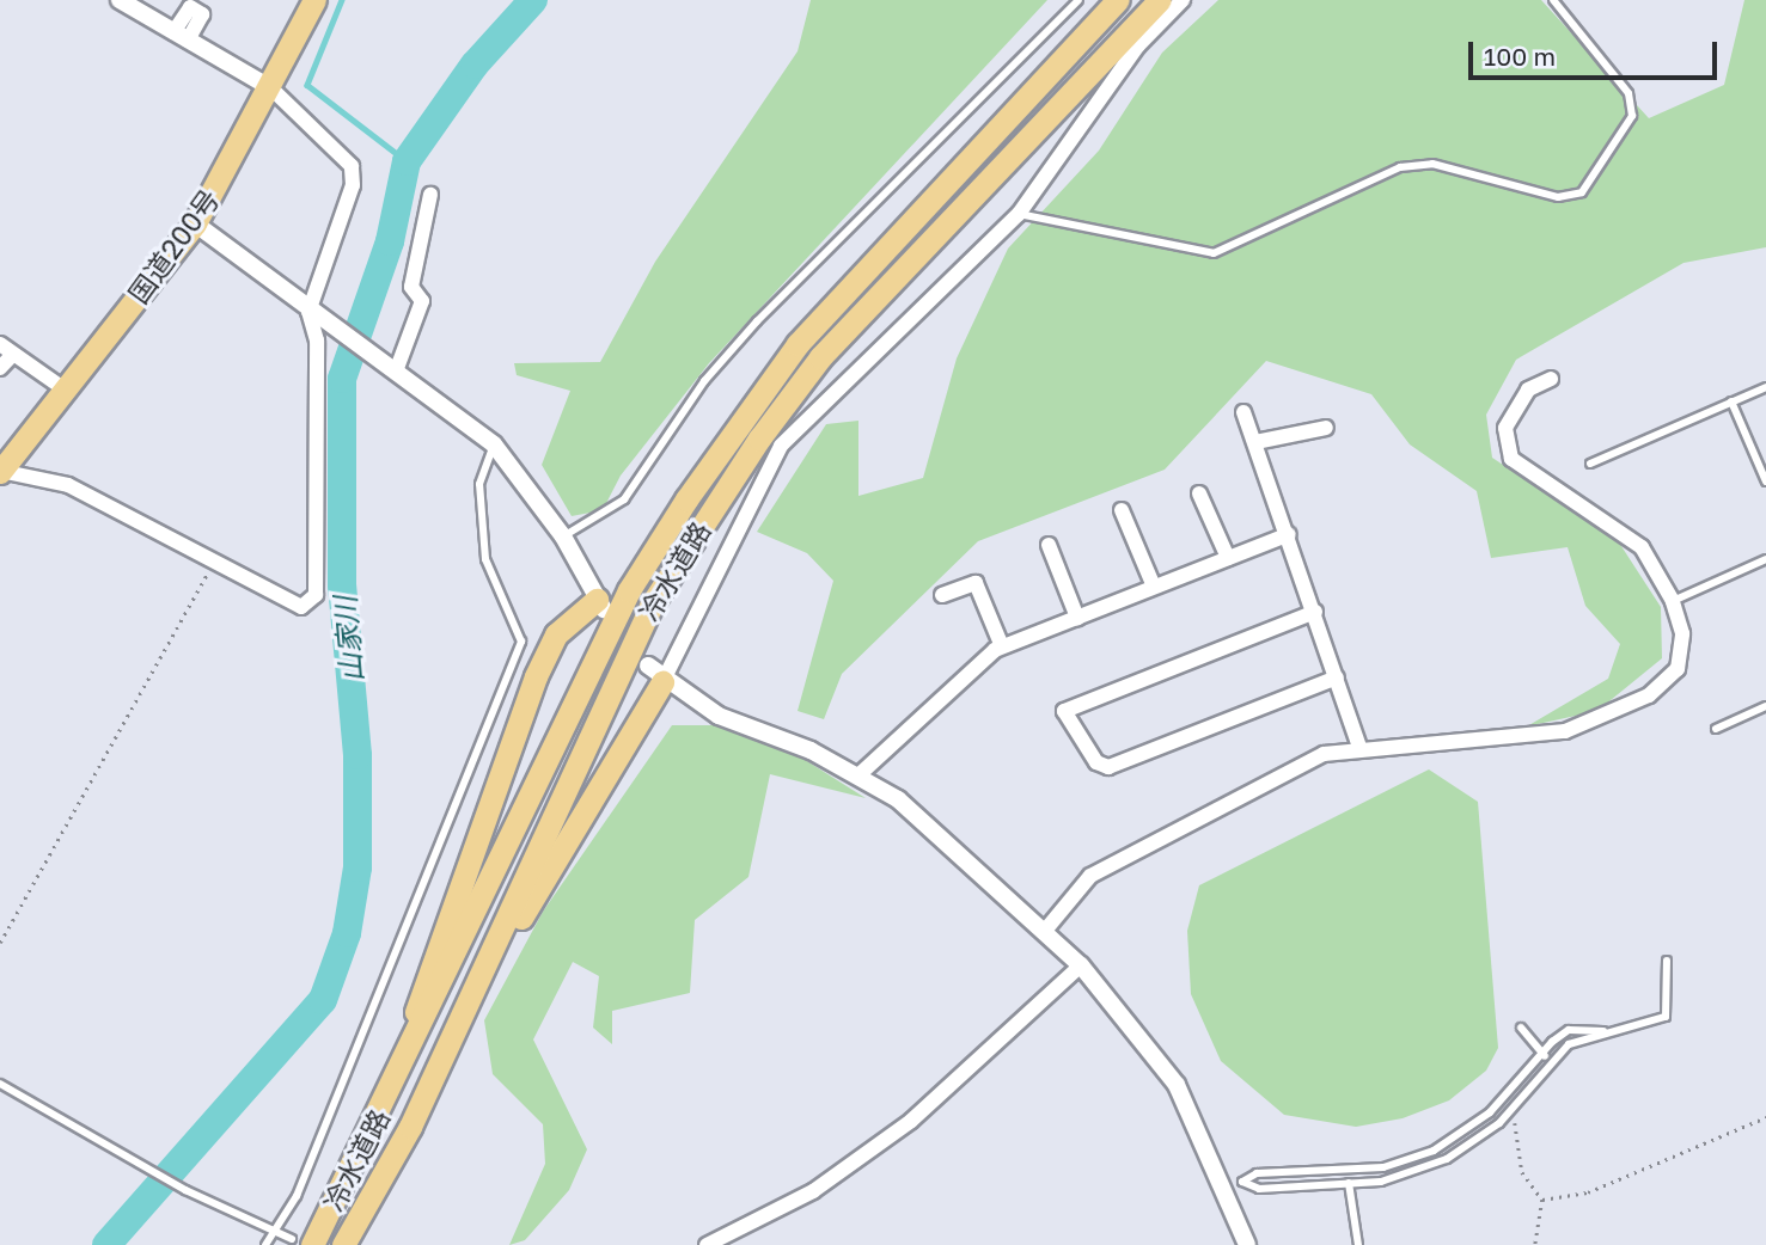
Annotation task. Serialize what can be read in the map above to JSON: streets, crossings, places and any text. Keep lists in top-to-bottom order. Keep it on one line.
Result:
{"streets":{"highway":["国道200号","冷水道路"]},"water":["山家川"],"scale_bar":"100 m"}
